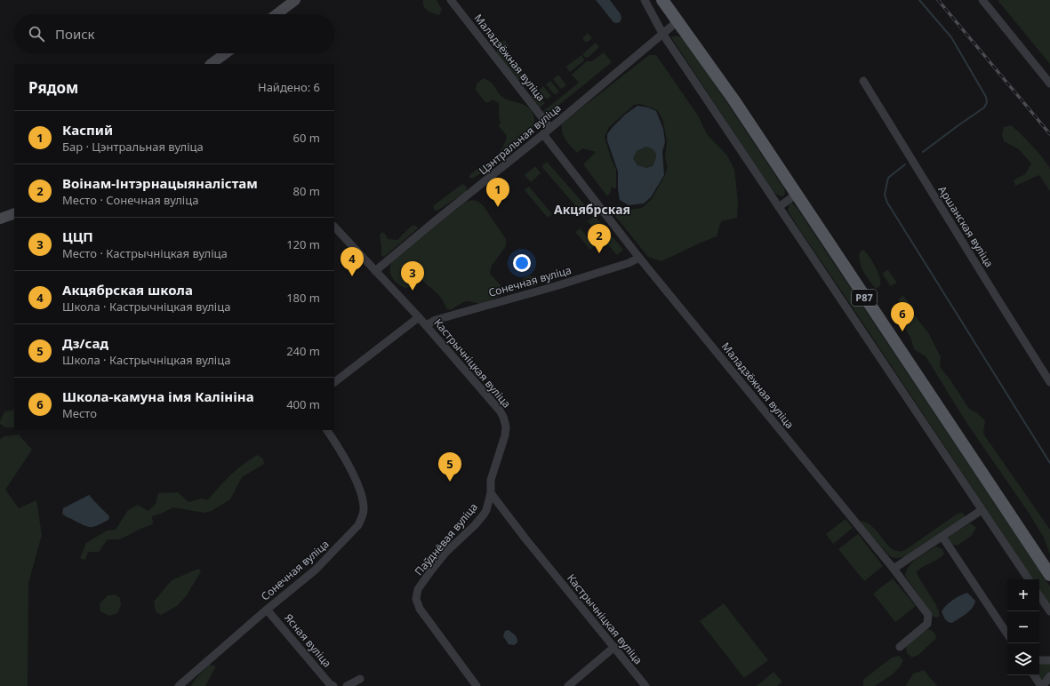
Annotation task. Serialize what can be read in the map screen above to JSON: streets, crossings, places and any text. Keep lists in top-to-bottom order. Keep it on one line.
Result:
{"streets":{"main road":["Р87"],"street":["Маладзёжная вуліца","Цэнтральная вуліца","Аршанская вуліца","Сонечная вуліца","Кастрычніцкая вуліца","Паўднёвая вуліца","Ясная вуліца"]},"crossings":[["Маладзёжная вуліца","Цэнтральная вуліца"],["Маладзёжная вуліца","Сонечная вуліца"],["Цэнтральная вуліца","Р87"],["Цэнтральная вуліца","Кастрычніцкая вуліца"],["Сонечная вуліца","Кастрычніцкая вуліца"],["Сонечная вуліца","Ясная вуліца"],["Кастрычніцкая вуліца","Паўднёвая вуліца"]],"districts":["Акцябрская"],"page":{"search":"Поиск","heading":["Рядом","Найдено: 6"],"list":[{"mark":"1","name":"Каспий","note":"Бар · Цэнтральная вуліца","value":"60 m"},{"mark":"2","name":"Воінам-Інтэрнацыяналістам","note":"Место · Сонечная вуліца","value":"80 m"},{"mark":"3","name":"ЦЦП","note":"Место · Кастрычніцкая вуліца","value":"120 m"},{"mark":"4","name":"Акцябрская школа","note":"Школа · Кастрычніцкая вуліца","value":"180 m"},{"mark":"5","name":"Дз/сад","note":"Школа · Кастрычніцкая вуліца","value":"240 m"},{"mark":"6","name":"Школа-камуна імя Калініна","note":"Место","value":"400 m"}],"pins":["1","2","4","3","6","5"],"map_buttons":["+","−"]}}
